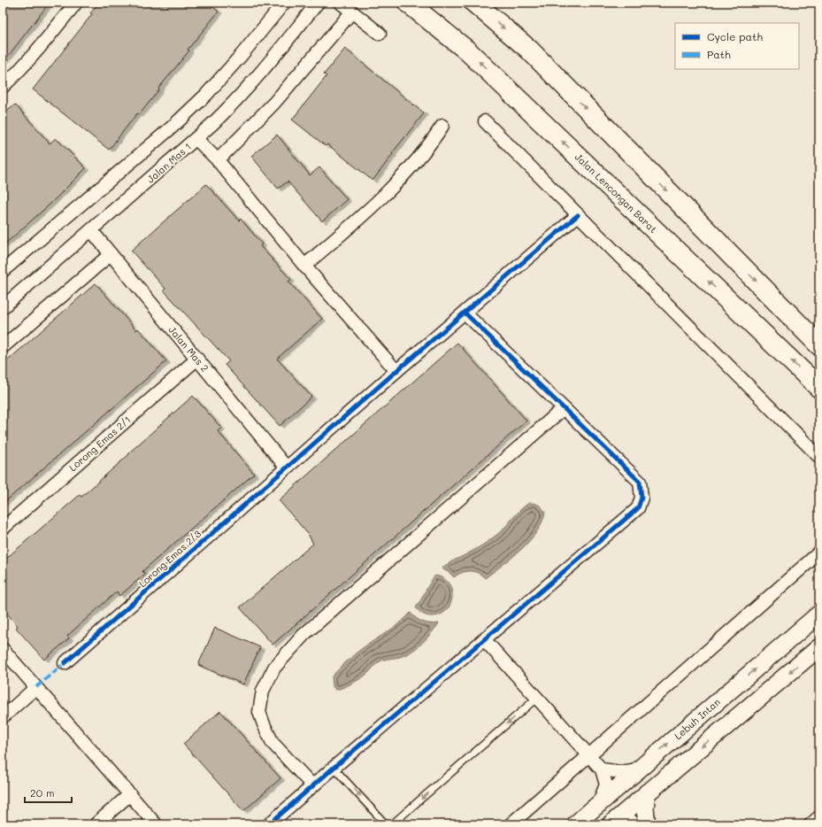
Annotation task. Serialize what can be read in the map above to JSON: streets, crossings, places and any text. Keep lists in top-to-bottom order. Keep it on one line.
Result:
{"streets":{"highway":["Jalan Lencongan Barat"],"main road":["Lebuh Intan"],"street":["Jalan Mas 1","Jalan Mas 2","Lorong Emas 2/1","Lorong Emas 2/3"]},"crossings":[["Jalan Mas 1","Jalan Mas 2"],["Jalan Mas 2","Lorong Emas 2/1"],["Jalan Mas 2","Lorong Emas 2/3"]],"legend":["Cycle path","Path"],"scale_bar":"20 m"}
